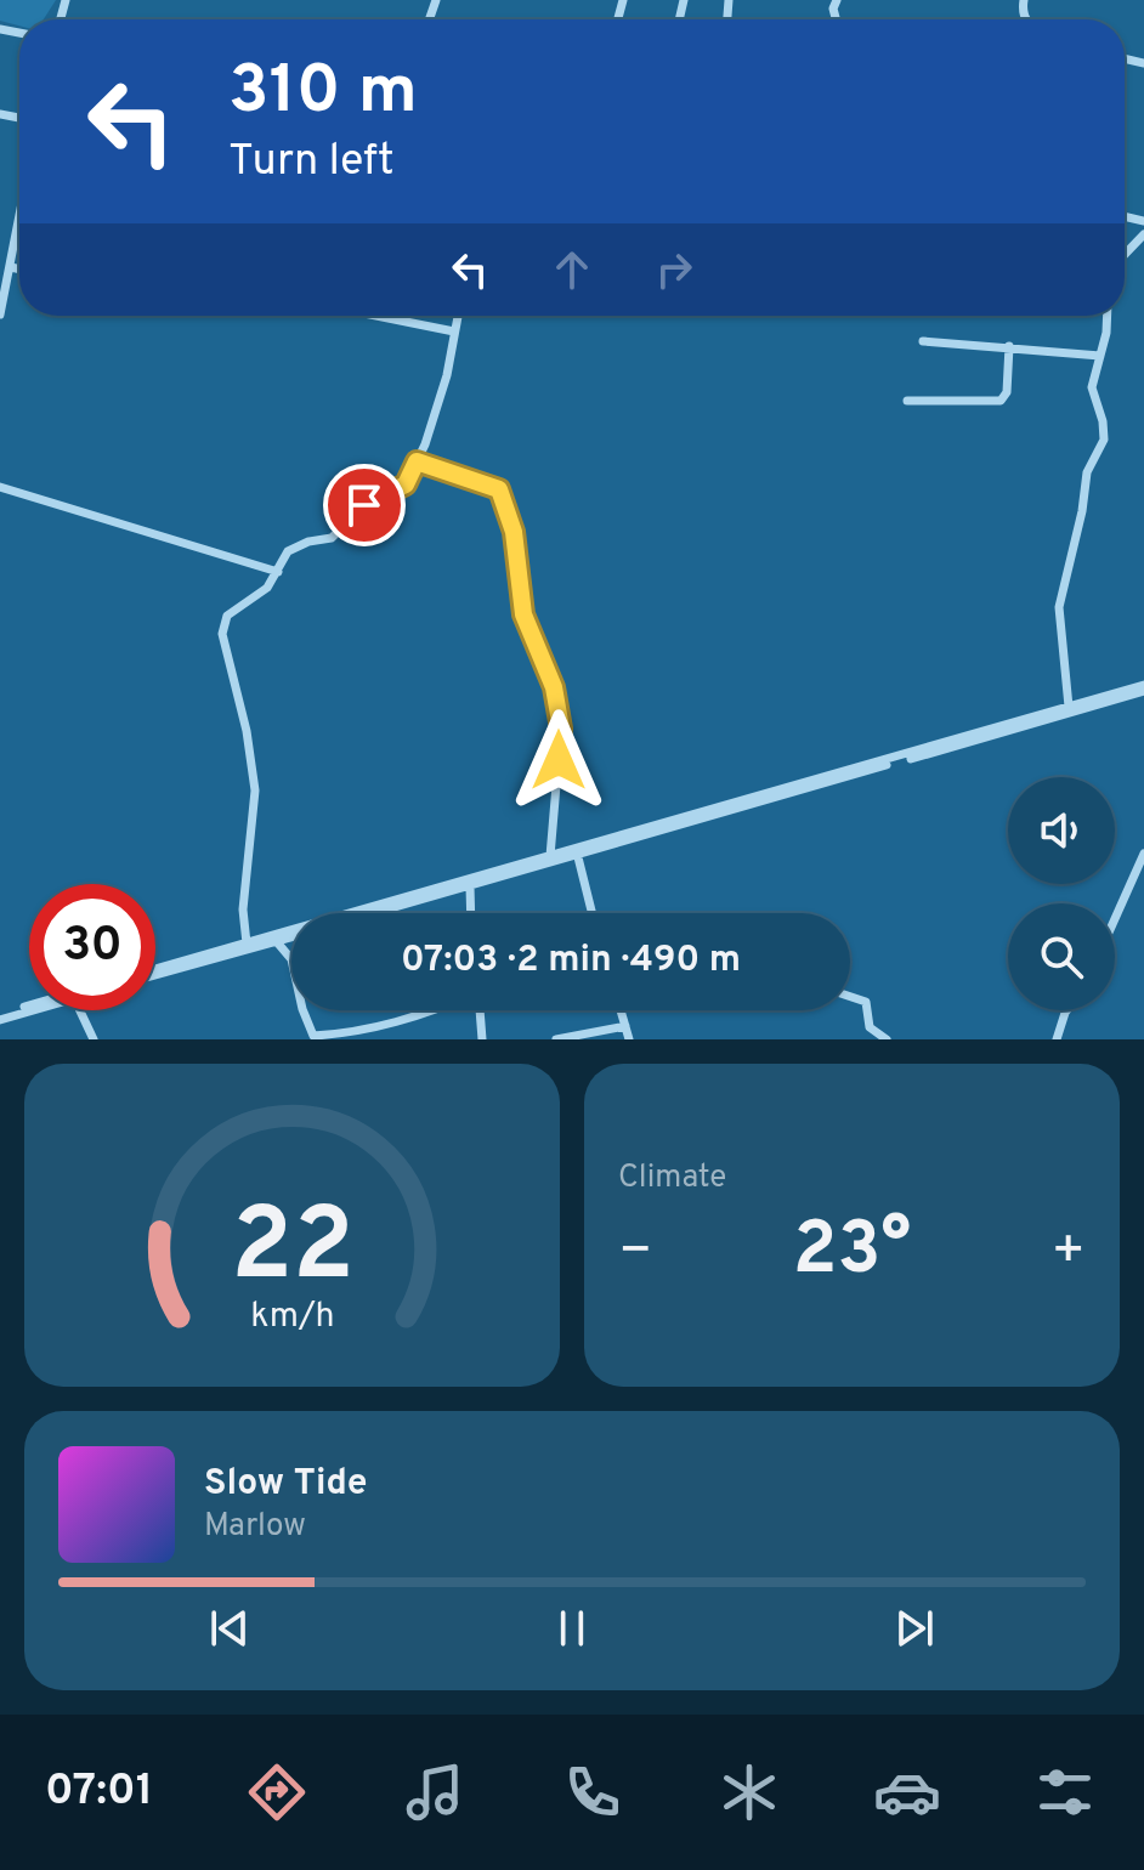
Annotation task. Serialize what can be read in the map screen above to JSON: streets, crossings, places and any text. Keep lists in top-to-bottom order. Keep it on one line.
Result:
{"page":{"turn":["310 m","Turn left"],"limit":"30","trip":"07:03 · 2 min · 490 m","tile":"Climate","heat":["−","23°","+"],"song":["Slow Tide","Marlow"],"tabs":"07:01","gauge":["22","km/h"]}}
